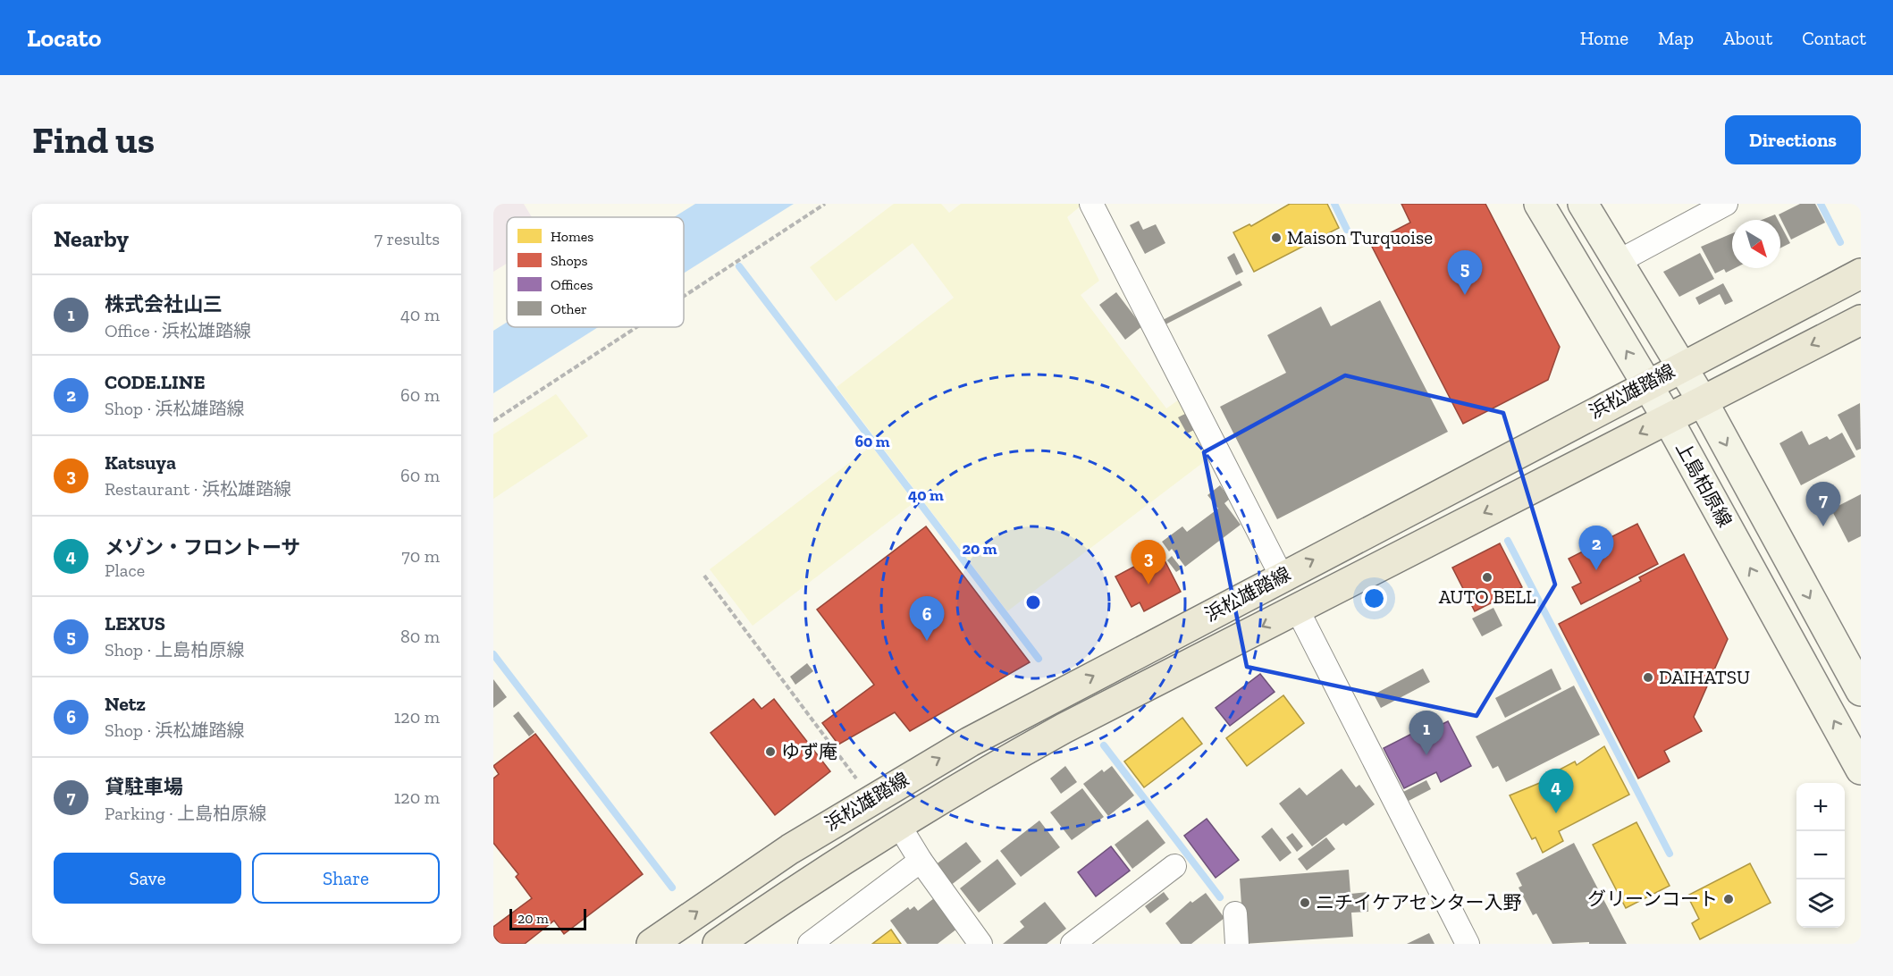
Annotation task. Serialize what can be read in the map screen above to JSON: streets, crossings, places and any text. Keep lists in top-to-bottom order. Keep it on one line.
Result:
{"streets":{"main road":["浜松雄踏線"],"street":["上島柏原線"]},"crossings":[["浜松雄踏線","上島柏原線"]],"places":["Maison Turquoise","AUTO BELL","DAIHATSU","ゆず庵","グリーンコート","ニチイケアセンター入野"],"legend":["Homes","Shops","Offices","Other"],"scale_bar":"20 m","north":"bottom right","page":{"header":"Locato","nav":["Home","Map","About","Contact"],"buttons":["Directions",["Save","Share"]],"title":"Find us","heading":["Nearby","7 results"],"pins":["5","7","2","3","6","1","4"],"list":[{"mark":"1","name":"株式会社山三","note":"Office · 浜松雄踏線","value":"40 m"},{"mark":"2","name":"CODE.LINE","note":"Shop · 浜松雄踏線","value":"60 m"},{"mark":"3","name":"Katsuya","note":"Restaurant · 浜松雄踏線","value":"60 m"},{"mark":"4","name":"メゾン・フロントーサ","note":"Place","value":"70 m"},{"mark":"5","name":"LEXUS","note":"Shop · 上島柏原線","value":"80 m"},{"mark":"6","name":"Netz","note":"Shop · 浜松雄踏線","value":"120 m"},{"mark":"7","name":"貸駐車場","note":"Parking · 上島柏原線","value":"120 m"}],"map_buttons":["+","−"],"scale":"20 m"},"rings":["60 m","40 m","20 m"]}
